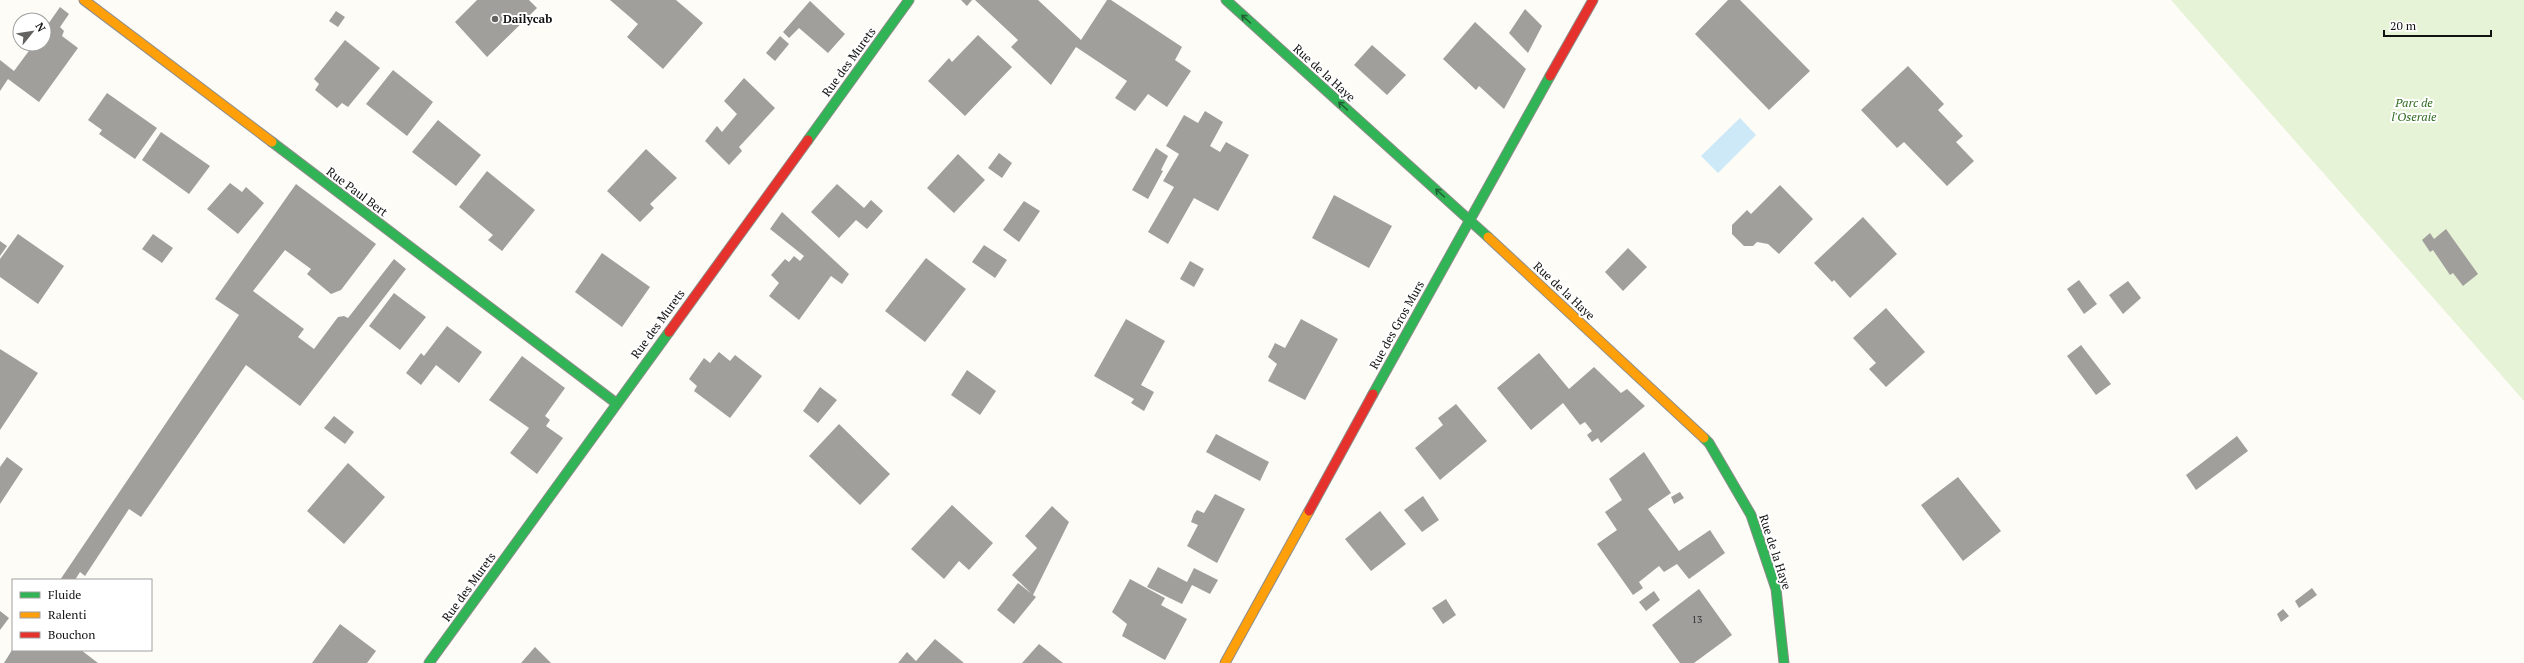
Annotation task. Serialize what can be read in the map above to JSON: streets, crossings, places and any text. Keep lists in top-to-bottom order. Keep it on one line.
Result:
{"streets":{"street":["Rue des Murets","Rue de la Haye","Rue Paul Bert","Rue des Gros Murs"]},"crossings":[["Rue des Murets","Rue Paul Bert"],["Rue de la Haye","Rue des Gros Murs"]],"one_way":["Rue de la Haye"],"parks":["Parc de l'Oseraie"],"places":["Dailycab"],"house_numbers":["13"],"legend":["Fluide","Ralenti","Bouchon"],"scale_bar":"20 m","north":"top right"}
